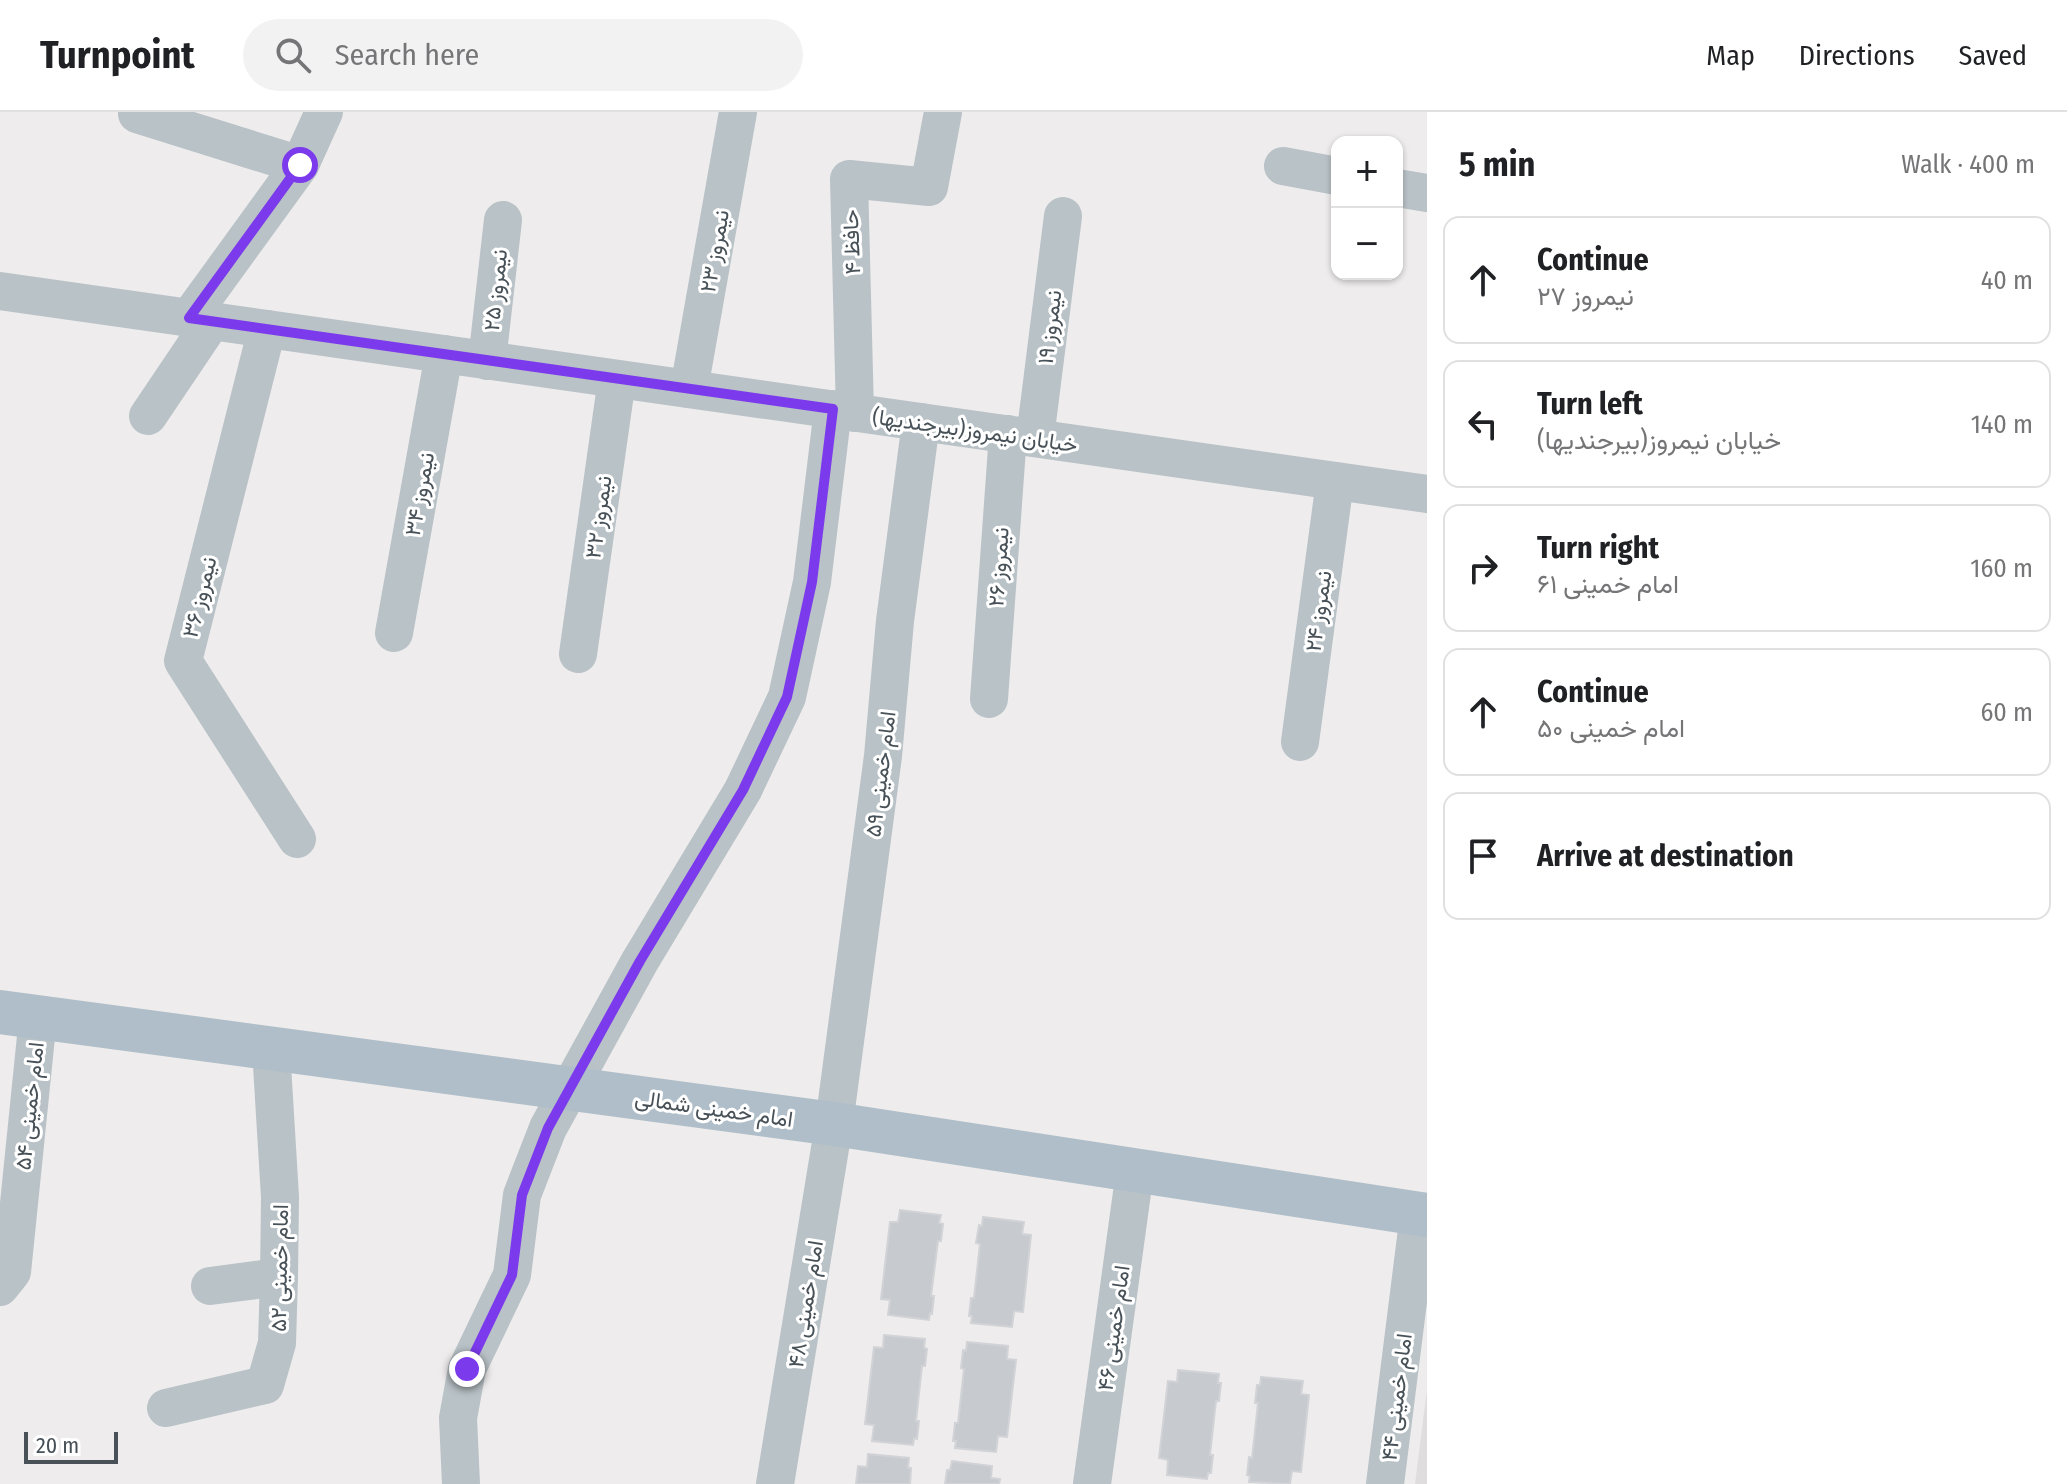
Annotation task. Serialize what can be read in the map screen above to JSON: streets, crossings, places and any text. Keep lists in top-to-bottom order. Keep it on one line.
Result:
{"streets":{"main road":["امام خمینی شمالی"],"street":["حافظ ۴","نیمروز ۲۳","نیمروز ۲۵","نیمروز ۱۹","خیابان نیمروز(بیرجندیها)","نیمروز ۳۴","نیمروز ۳۲","نیمروز ۲۶","نیمروز ۳۶","نیمروز ۲۴","امام خمینی ۵۹","امام خمینی ۵۴","امام خمینی ۵۲","امام خمینی ۴۸","امام خمینی ۴۶","امام خمینی ۴۴"]},"crossings":[["حافظ ۴","خیابان نیمروز(بیرجندیها)"],["نیمروز ۲۳","خیابان نیمروز(بیرجندیها)"],["نیمروز ۲۵","خیابان نیمروز(بیرجندیها)"],["نیمروز ۱۹","خیابان نیمروز(بیرجندیها)"],["نیمروز ۱۹","نیمروز ۲۶"],["خیابان نیمروز(بیرجندیها)","نیمروز ۳۴"],["خیابان نیمروز(بیرجندیها)","نیمروز ۳۲"],["خیابان نیمروز(بیرجندیها)","نیمروز ۲۶"],["خیابان نیمروز(بیرجندیها)","نیمروز ۳۶"],["خیابان نیمروز(بیرجندیها)","نیمروز ۲۴"],["خیابان نیمروز(بیرجندیها)","امام خمینی ۵۹"],["امام خمینی ۵۹","امام خمینی شمالی"],["امام خمینی ۵۹","امام خمینی ۴۸"],["امام خمینی ۵۴","امام خمینی شمالی"],["امام خمینی شمالی","امام خمینی ۵۲"],["امام خمینی شمالی","امام خمینی ۴۸"],["امام خمینی شمالی","امام خمینی ۴۶"],["امام خمینی شمالی","امام خمینی ۴۴"]],"scale_bar":"20 m","page":{"header":"Turnpoint","search":"Search here","nav":["Map","Directions","Saved"],"heading":["5 min","Walk · 400 m"],"map_buttons":["+","−"],"list":[["Continue","نیمروز ۲۷","40 m"],["Turn left","خیابان نیمروز(بیرجندیها)","140 m"],["Turn right","امام خمینی ۶۱","160 m"],["Continue","امام خمینی ۵۰","60 m"],"Arrive at destination"],"scale":"20 m"}}
